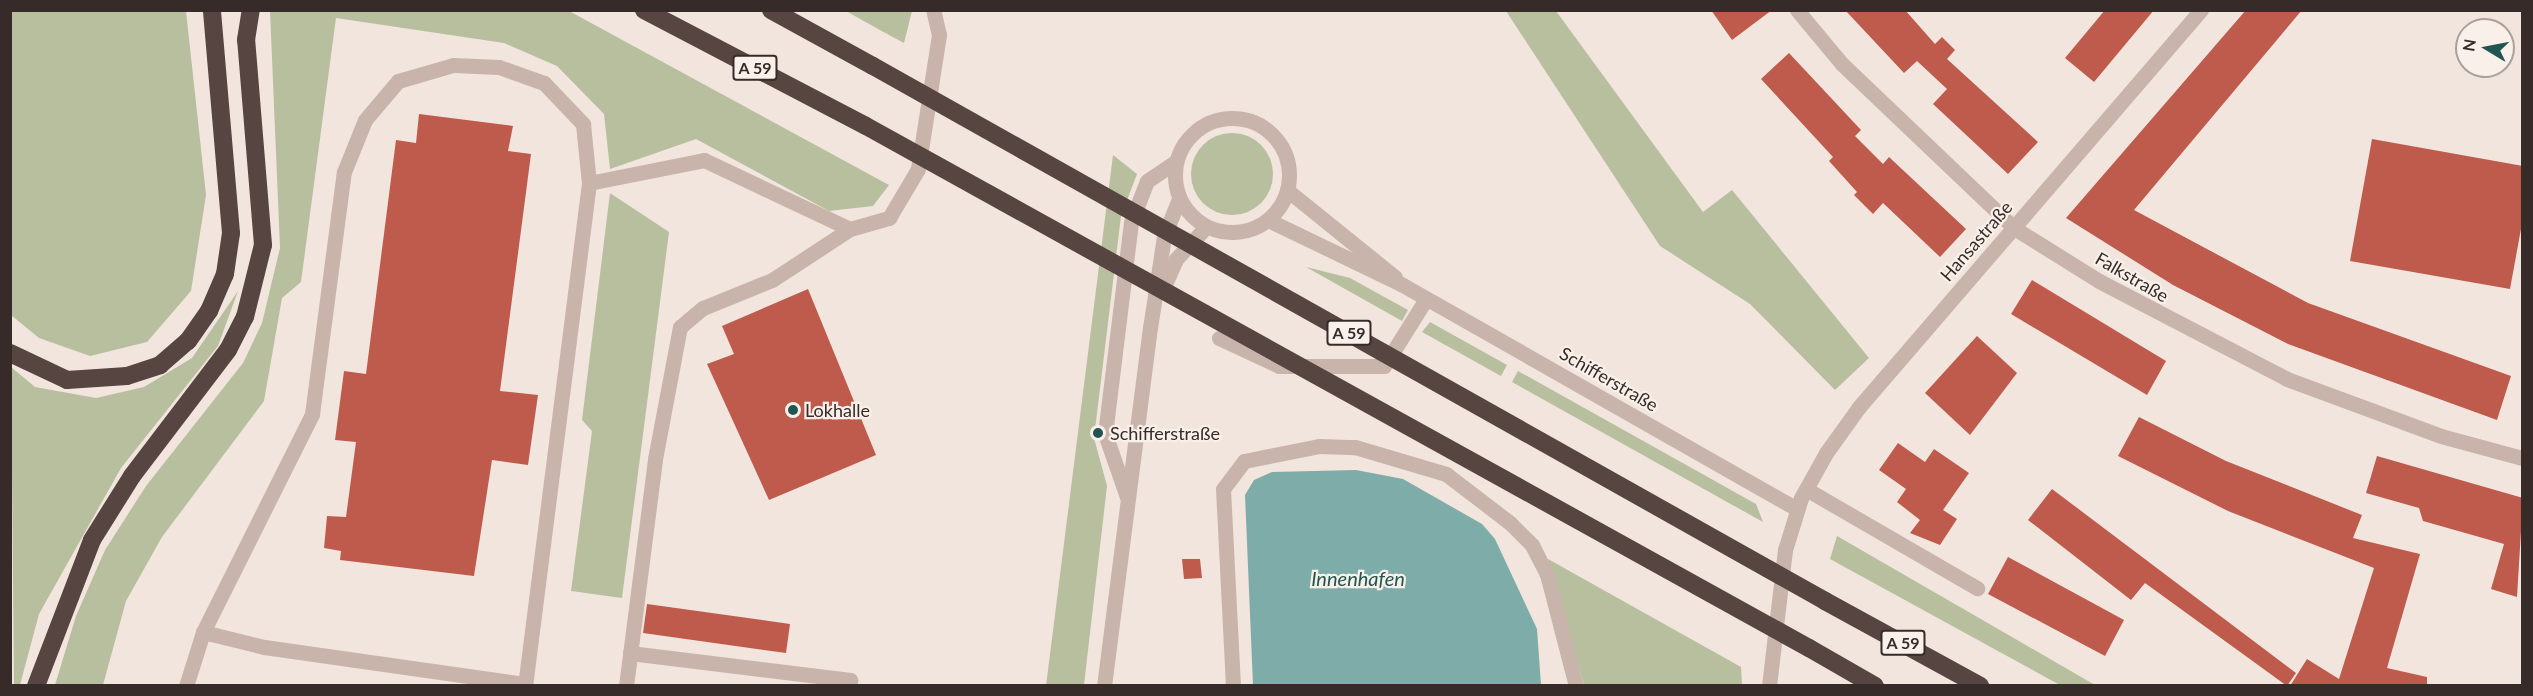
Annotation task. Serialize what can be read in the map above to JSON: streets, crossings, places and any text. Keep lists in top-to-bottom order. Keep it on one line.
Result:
{"streets":{"highway":["A 59"],"street":["Hansastraße","Falkstraße","Schifferstraße"]},"crossings":[["Hansastraße","Falkstraße"],["Hansastraße","Schifferstraße"]],"water":["Innenhafen"],"places":["Lokhalle","Schifferstraße"],"north":"left"}
